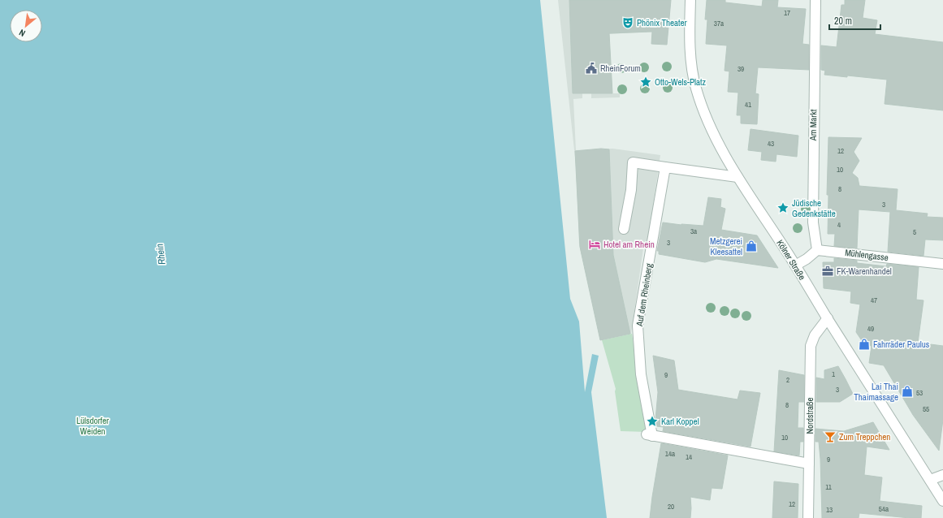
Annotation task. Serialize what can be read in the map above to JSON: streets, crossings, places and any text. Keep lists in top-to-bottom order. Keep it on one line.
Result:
{"streets":{"street":["Am Markt","Mühlengasse","Kölner Straße","Auf dem Rheinberg","Nordstraße"]},"crossings":[["Am Markt","Mühlengasse"],["Kölner Straße","Nordstraße"],["Auf dem Rheinberg","Nordstraße"]],"water":["Rhein"],"parks":["Lülsdorfer Weiden"],"places":{"theatre":["Phönix Theater"],"public building":["RheinForum"],"place":["Otto-Wels-Platz","Jüdische Gedenkstätte","Karl Koppel"],"hotel":["Hotel am Rhein"],"shop":["Metzgerei Kleesattel","Fahrräder Paulus","Lai Thai Thaimassage"],"office":["FK-Warenhandel"],"bar":["Zum Treppchen"]},"house_numbers":["17","37a","39","41","43","12","10","8","3","4","3a","5","3","47","49","1","9","2","3","53","8","55","10","14a","14","9","11","12","20","54a","13"],"scale_bar":"20 m","north":"bottom left"}
